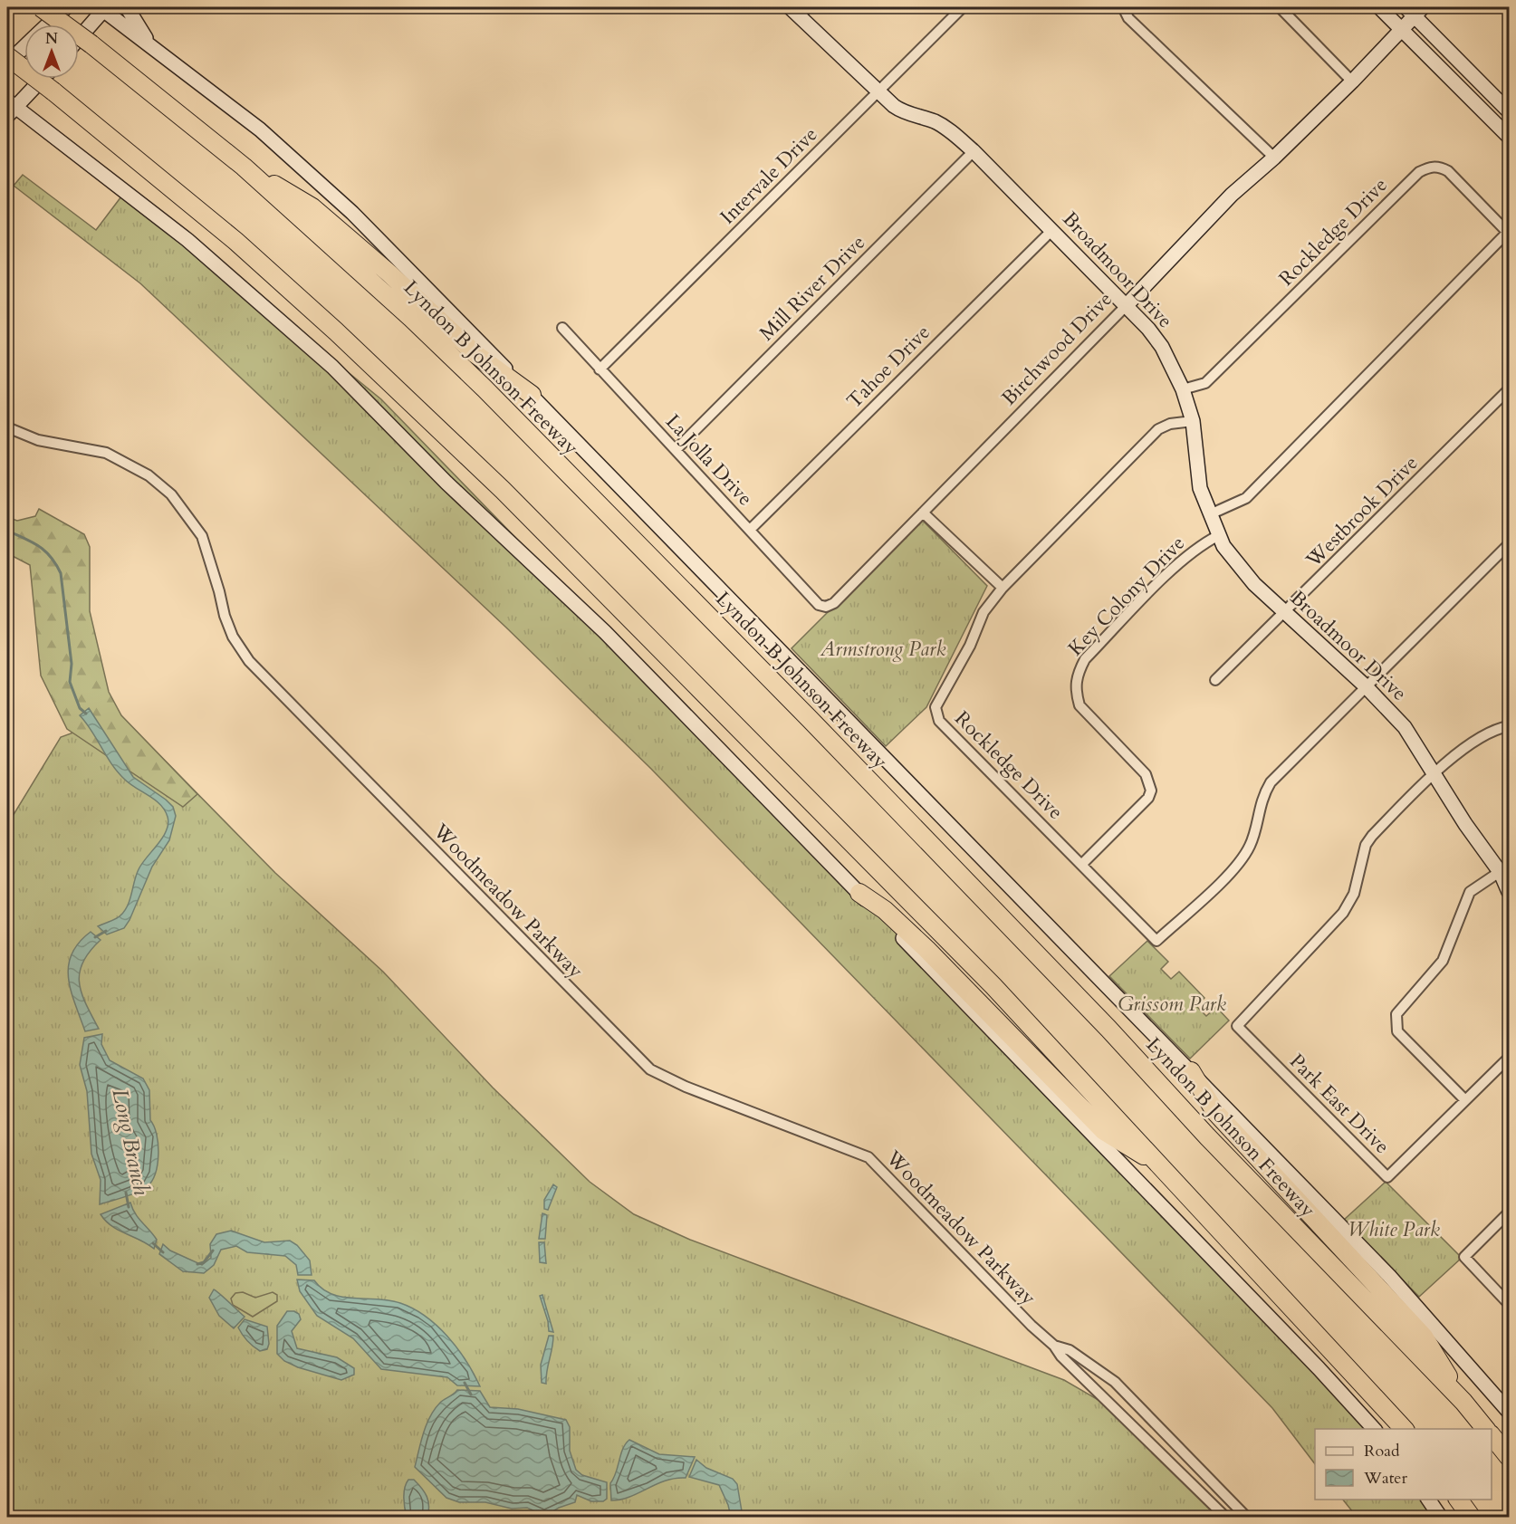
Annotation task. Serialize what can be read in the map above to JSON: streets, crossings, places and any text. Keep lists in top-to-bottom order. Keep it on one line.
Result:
{"streets":{"highway":["Lyndon B Johnson Freeway"],"main road":["Broadmoor Drive","Birchwood Drive"],"street":["Intervale Drive","Rockledge Drive","Mill River Drive","Tahoe Drive","La Jolla Drive","Westbrook Drive","Key Colony Drive","Woodmeadow Parkway","Park East Drive"]},"crossings":[["Intervale Drive","Broadmoor Drive"],["Intervale Drive","La Jolla Drive"],["Rockledge Drive","Broadmoor Drive"],["Rockledge Drive","Key Colony Drive"],["Broadmoor Drive","Mill River Drive"],["Broadmoor Drive","Birchwood Drive"],["Broadmoor Drive","Tahoe Drive"],["Broadmoor Drive","Westbrook Drive"],["Broadmoor Drive","Key Colony Drive"],["Broadmoor Drive","Park East Drive"],["Mill River Drive","La Jolla Drive"],["Birchwood Drive","La Jolla Drive"],["Tahoe Drive","La Jolla Drive"]],"water":["Long Branch"],"parks":["Armstrong Park","Grissom Park","White Park"],"legend":["Road","Water"],"north":"top"}
